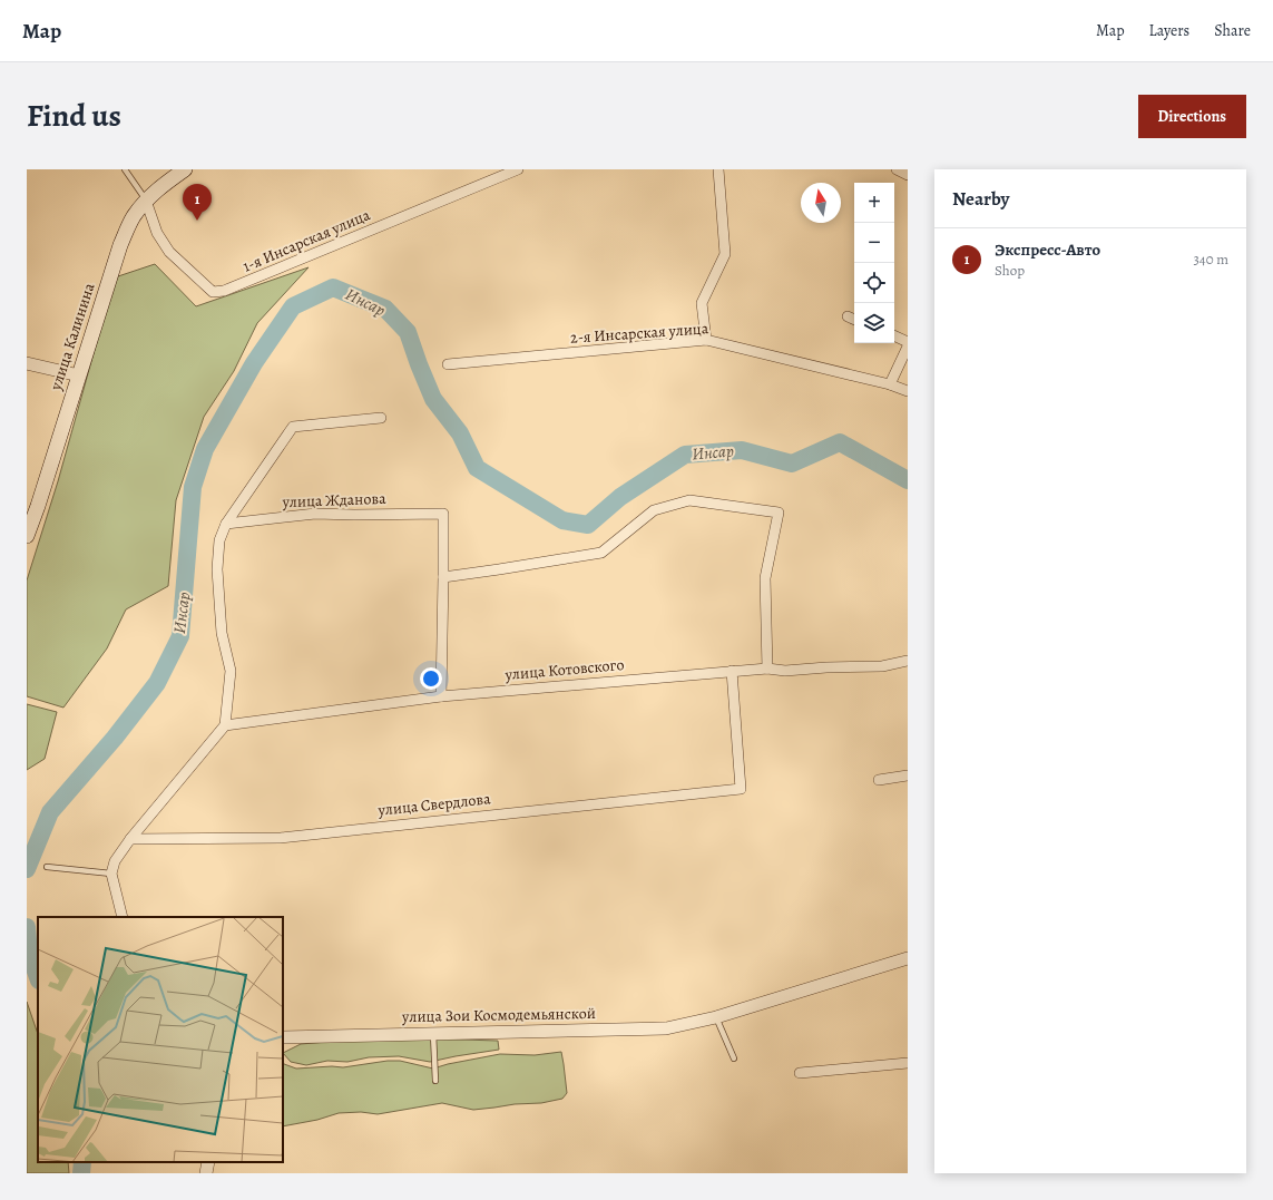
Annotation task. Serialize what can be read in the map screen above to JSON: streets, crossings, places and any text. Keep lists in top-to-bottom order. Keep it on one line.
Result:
{"streets":{"main road":["улица Калинина"],"street":["1-я Инсарская улица","2-я Инсарская улица","улица Жданова","улица Котовского","улица Свердлова","улица Зои Космодемьянской"]},"crossings":[["1-я Инсарская улица","улица Калинина"],["улица Котовского","улица Свердлова"]],"water":["Инсар"],"north":"top","page":{"header":"Map","nav":["Map","Layers","Share"],"title":"Find us","buttons":"Directions","heading":"Nearby","map_buttons":["+","−"],"pins":"1","list":[{"mark":"1","name":"Экспресс-Авто","note":"Shop","value":"340 m"}]}}
